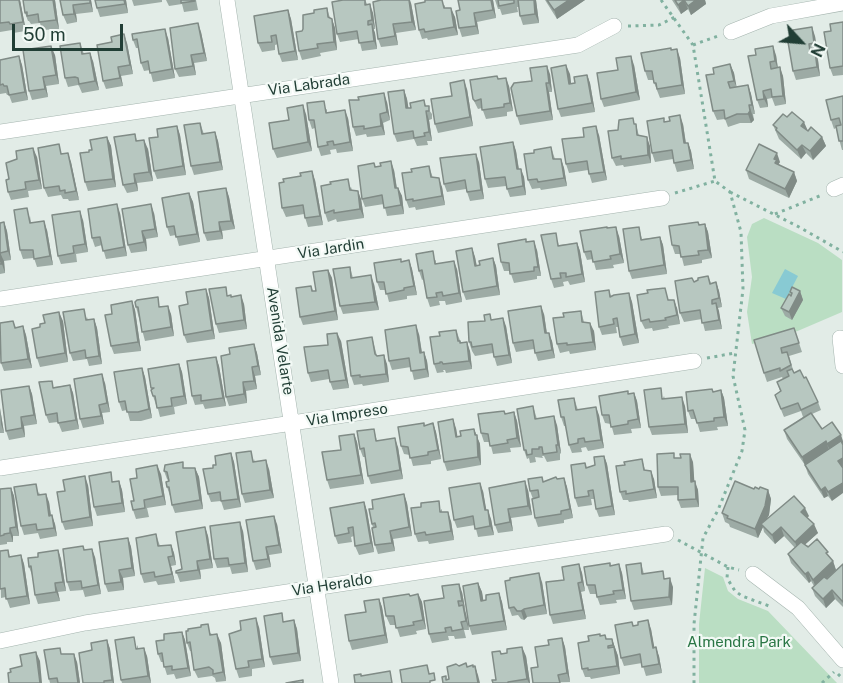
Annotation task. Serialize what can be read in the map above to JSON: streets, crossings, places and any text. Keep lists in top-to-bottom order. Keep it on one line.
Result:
{"streets":{"street":["Via Labrada","Via Jardin","Avenida Velarte","Via Impreso","Via Heraldo"]},"crossings":[["Via Labrada","Avenida Velarte"],["Via Jardin","Avenida Velarte"],["Avenida Velarte","Via Impreso"],["Avenida Velarte","Via Heraldo"]],"parks":["Almendra Park"],"scale_bar":"50 m","north":"bottom right"}
